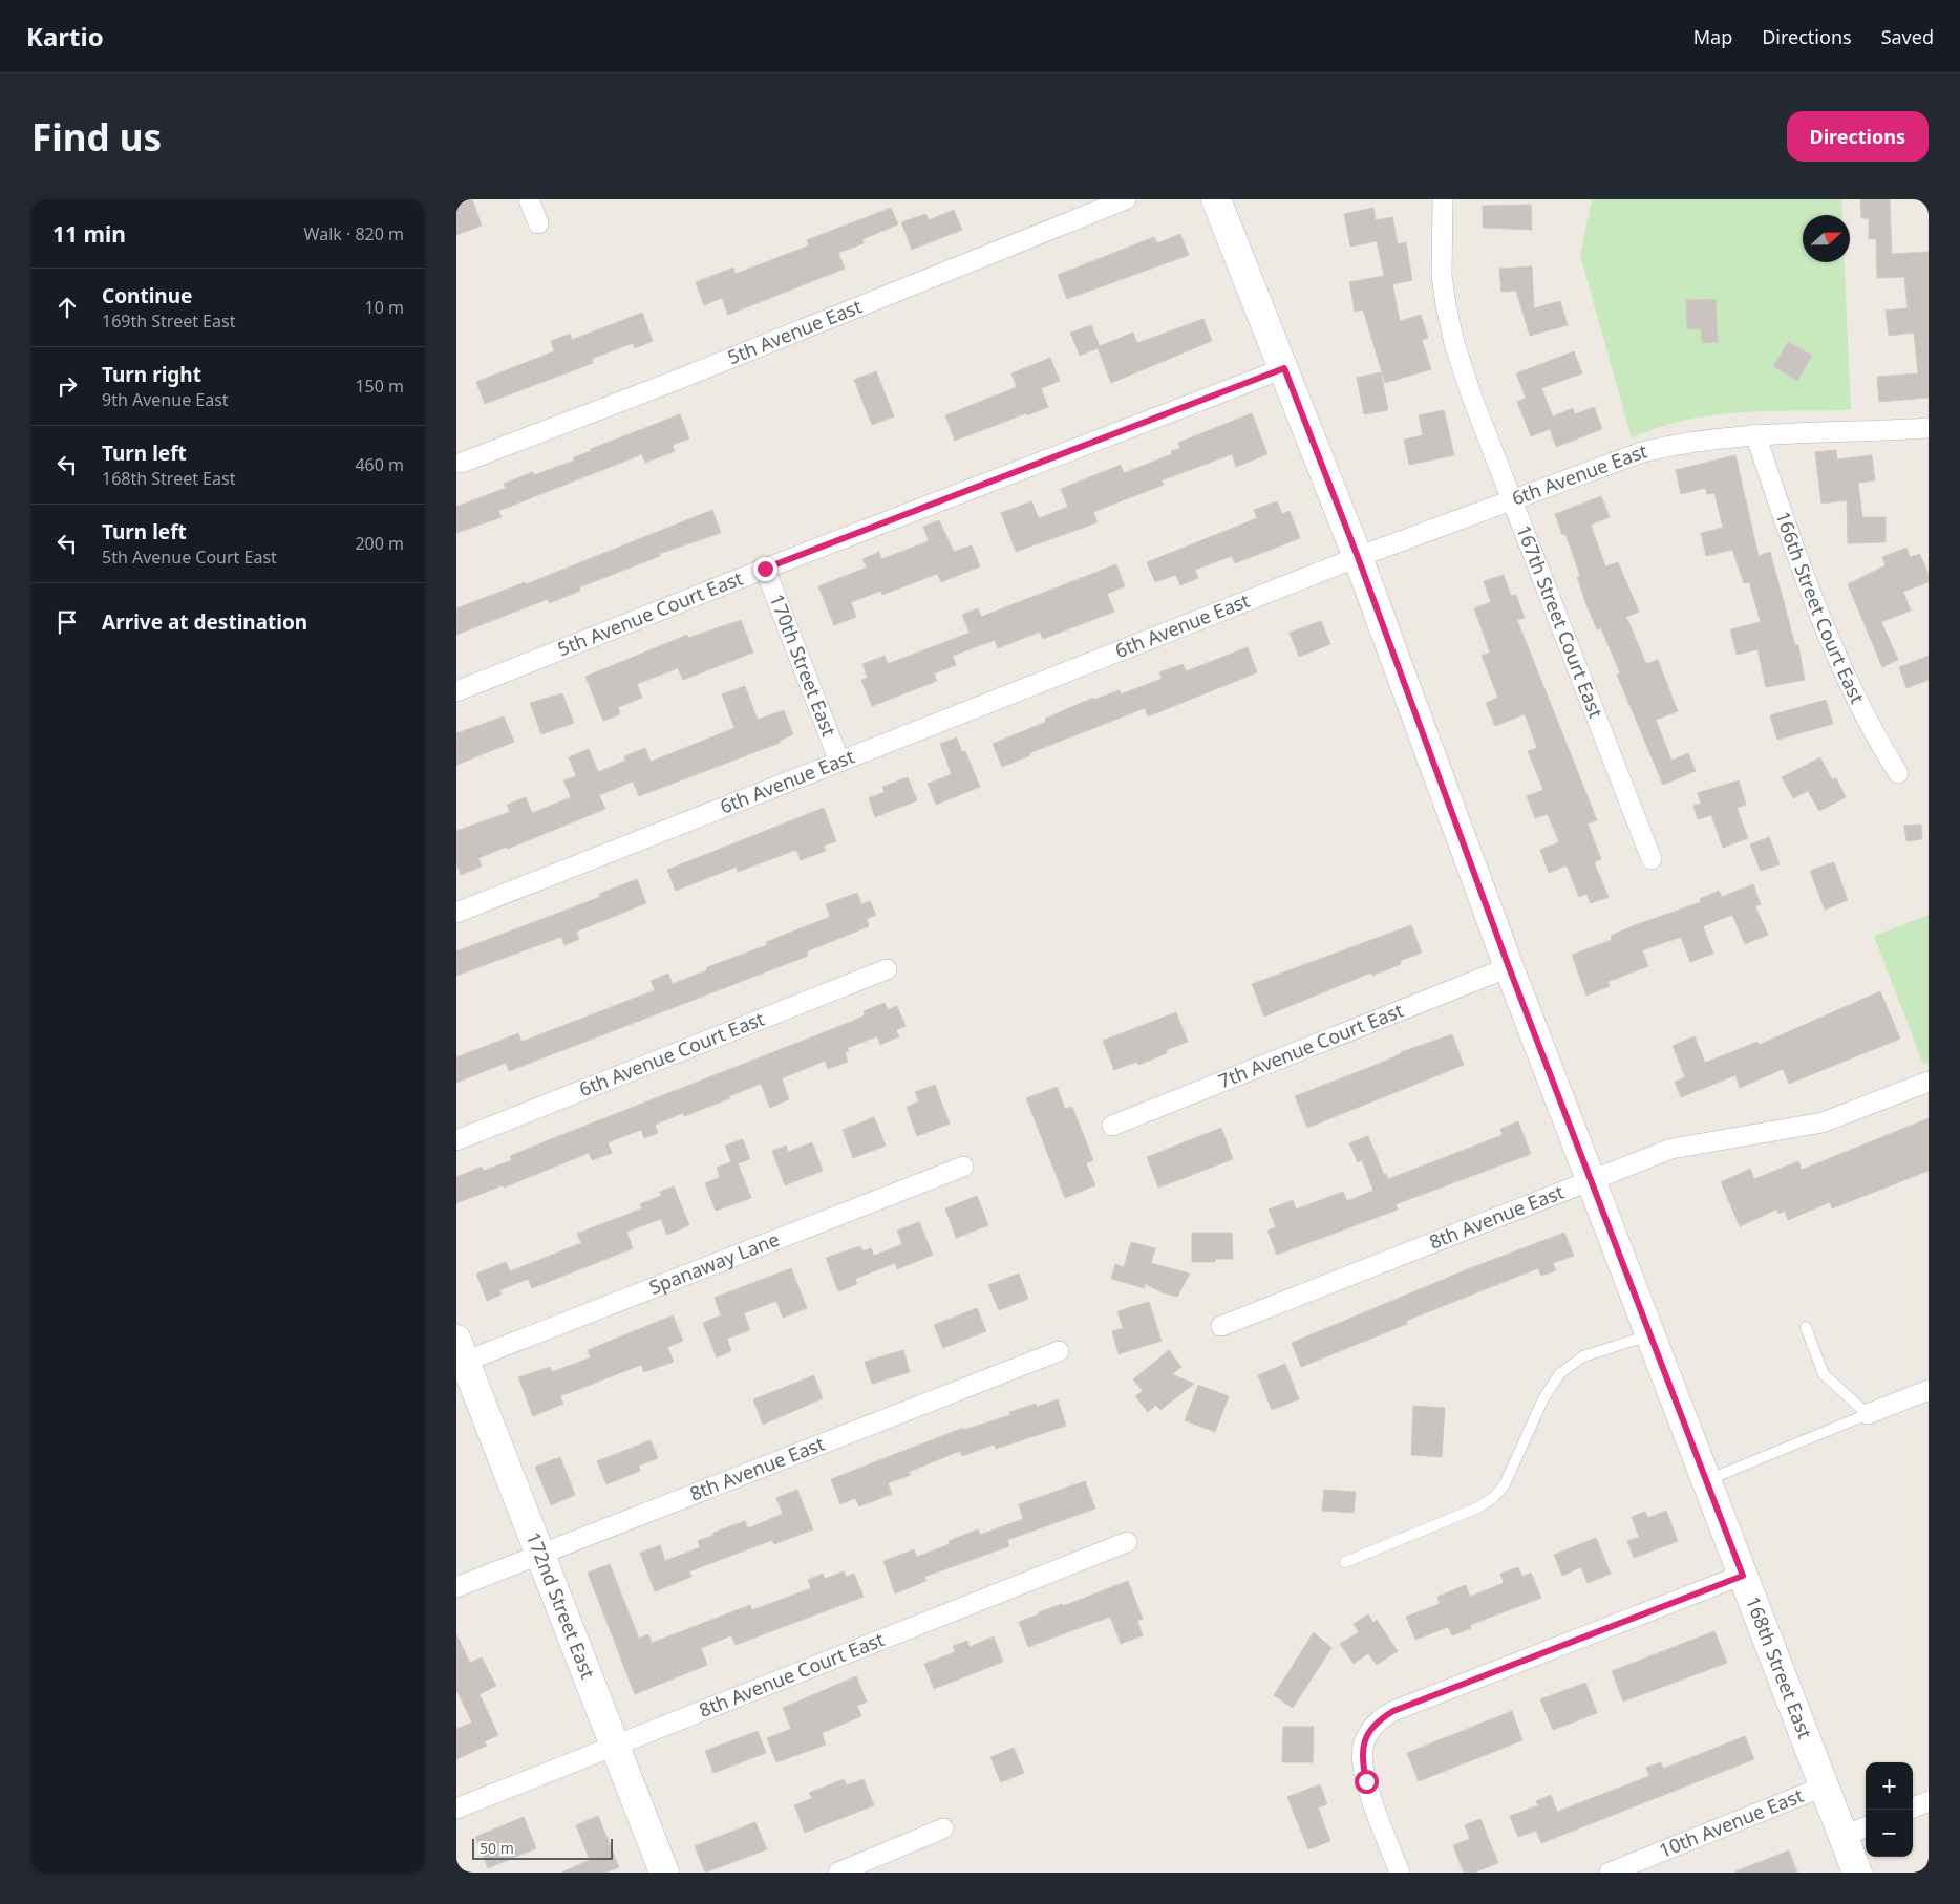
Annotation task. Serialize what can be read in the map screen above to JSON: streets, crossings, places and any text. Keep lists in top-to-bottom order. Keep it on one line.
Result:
{"streets":{"street":["5th Avenue East","6th Avenue East","166th Street Court East","5th Avenue Court East","167th Street Court East","170th Street East","7th Avenue Court East","6th Avenue Court East","8th Avenue East","Spanaway Lane","172nd Street East","168th Street East","8th Avenue Court East","10th Avenue East"]},"crossings":[["6th Avenue East","166th Street Court East"],["6th Avenue East","167th Street Court East"],["6th Avenue East","170th Street East"],["6th Avenue East","168th Street East"],["5th Avenue Court East","170th Street East"],["5th Avenue Court East","168th Street East"],["7th Avenue Court East","168th Street East"],["8th Avenue East","172nd Street East"],["8th Avenue East","168th Street East"],["Spanaway Lane","172nd Street East"],["172nd Street East","8th Avenue Court East"],["168th Street East","10th Avenue East"]],"scale_bar":"50 m","north":"right","page":{"header":"Kartio","nav":["Map","Directions","Saved"],"buttons":"Directions","title":"Find us","heading":["11 min","Walk · 820 m"],"list":[["Continue","169th Street East","10 m"],["Turn right","9th Avenue East","150 m"],["Turn left","168th Street East","460 m"],["Turn left","5th Avenue Court East","200 m"],"Arrive at destination"],"map_buttons":["+","−"],"scale":"50 m"}}
